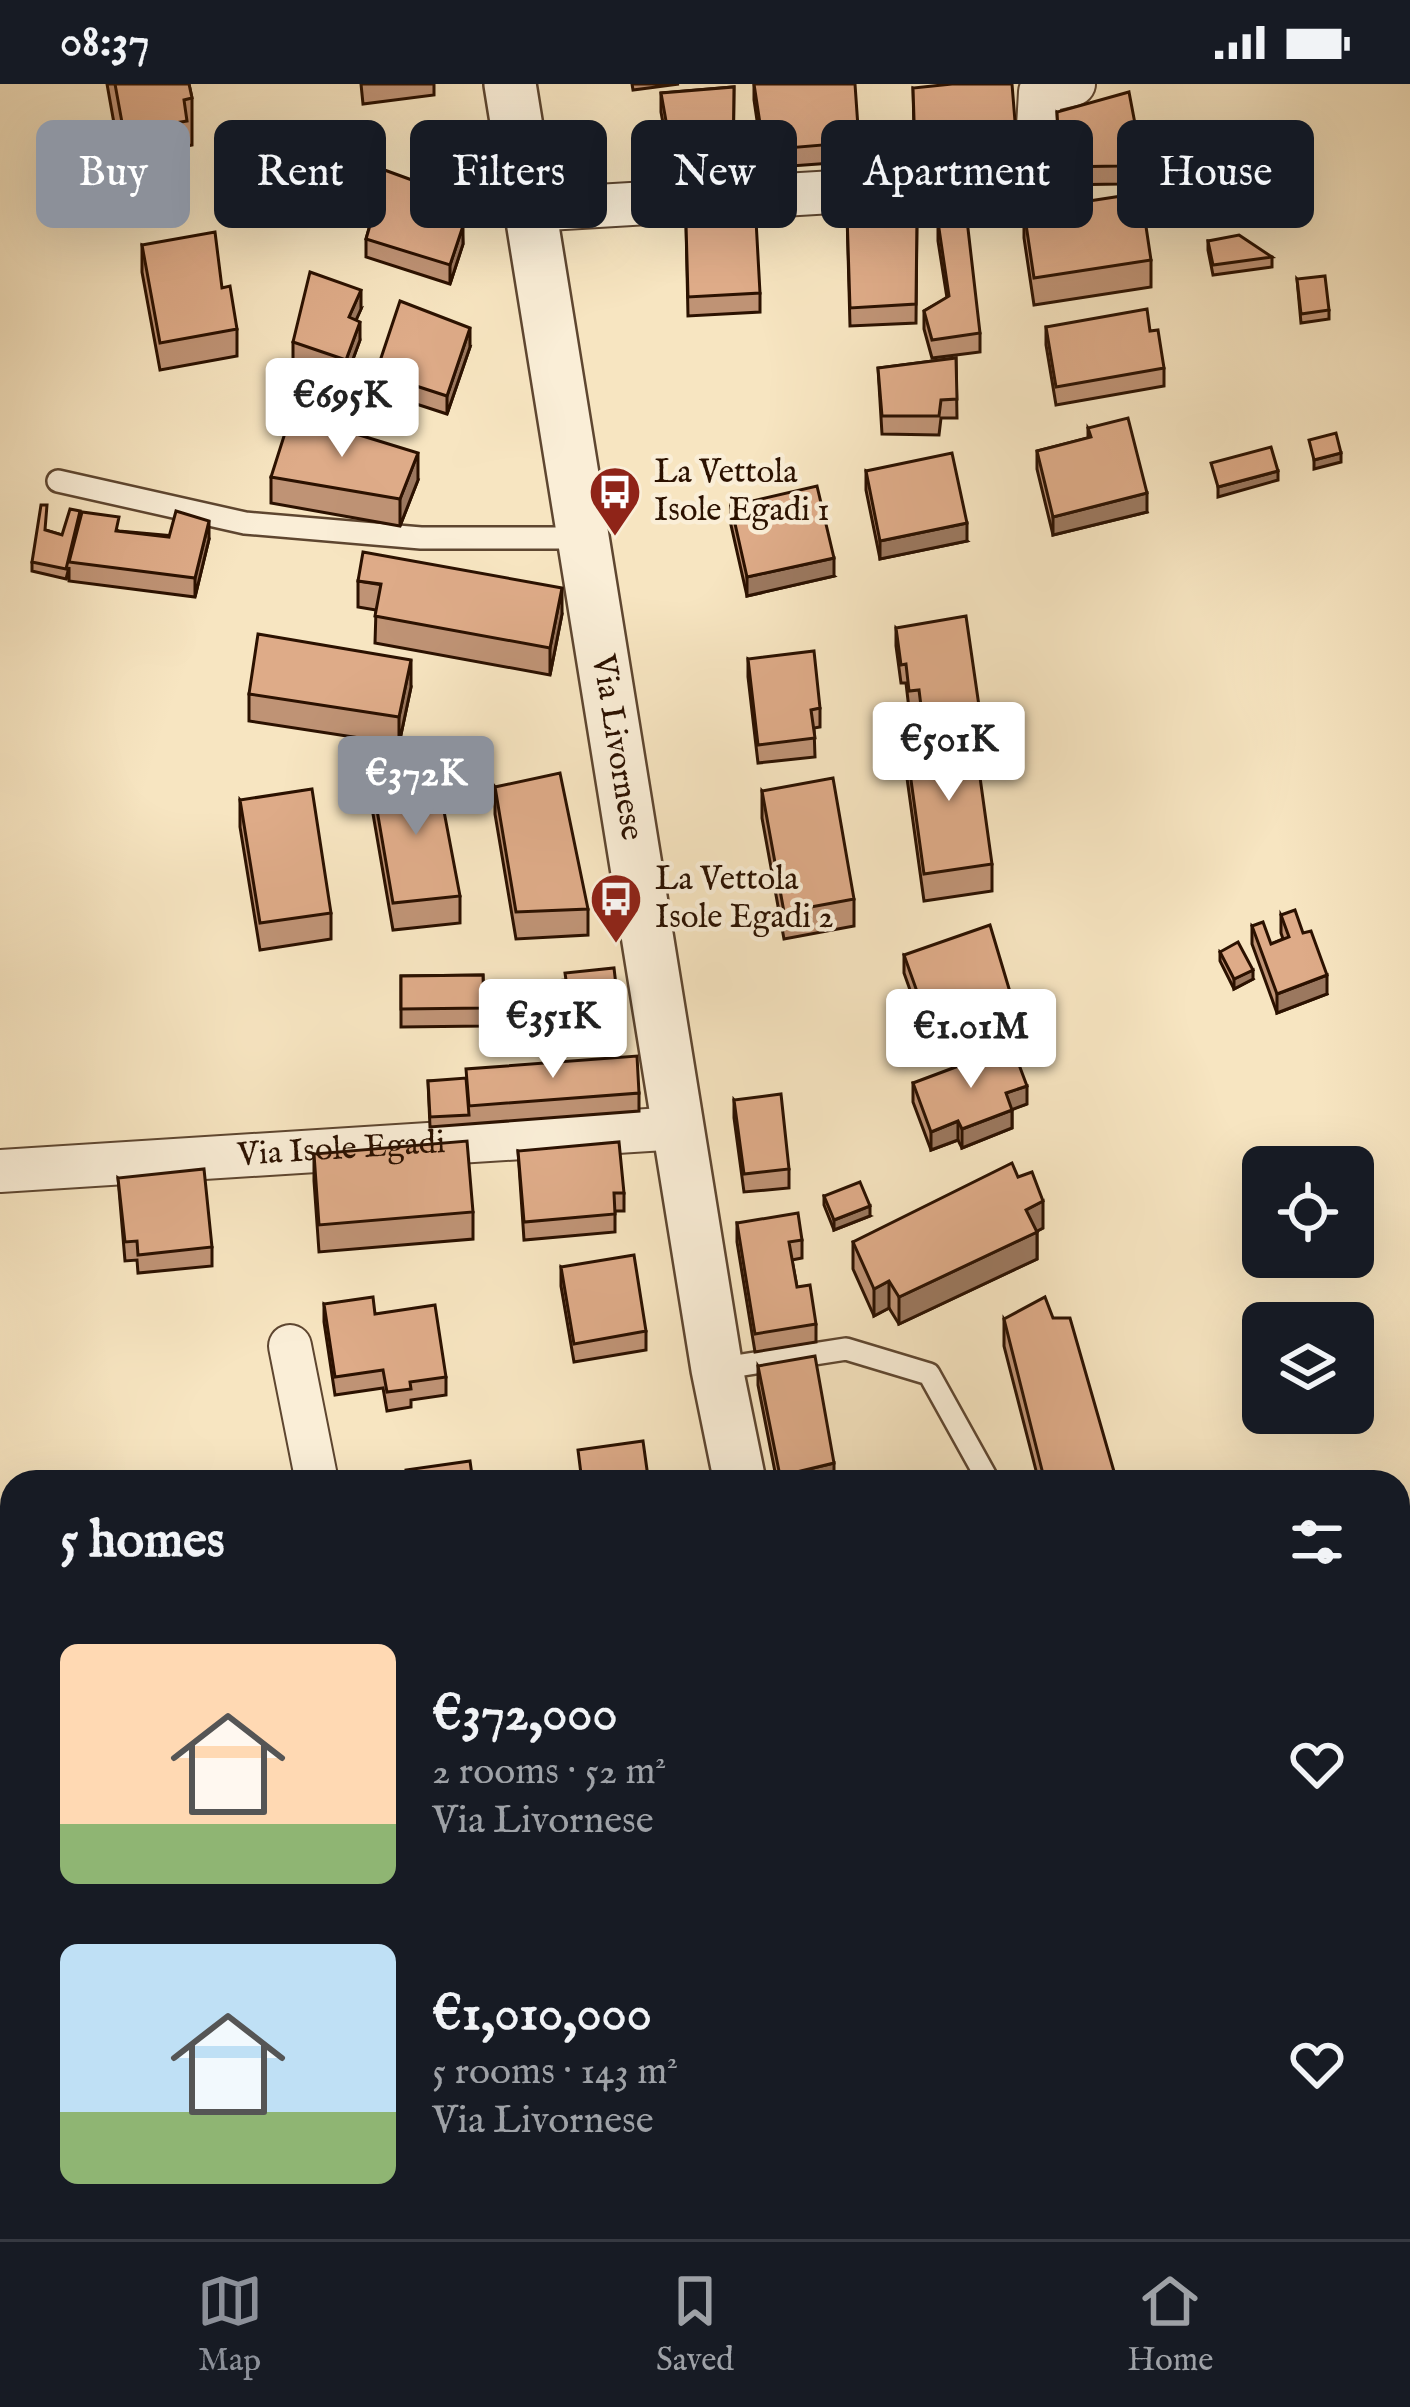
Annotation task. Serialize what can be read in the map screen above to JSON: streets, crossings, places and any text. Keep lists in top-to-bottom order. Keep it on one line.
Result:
{"streets":{"street":["Via Livornese","Via Isole Egadi"]},"crossings":[["Via Livornese","Via Isole Egadi"]],"places":{"bus stop":["La Vettola Isole Egadi 1","La Vettola Isole Egadi 2"]},"page":{"status":"08:37","chip":["Buy","Rent","Filters","New","Apartment","House"],"price":["€695K","€501K","€372K","€351K","€1.01M"],"heading":"5 homes","list":[{"name":"€372,000","note":"2 rooms · 52 m² · Via Livornese"},{"name":"€1,010,000","note":"5 rooms · 143 m² · Via Livornese"}],"tabs":["Map","Saved","Home"]}}
